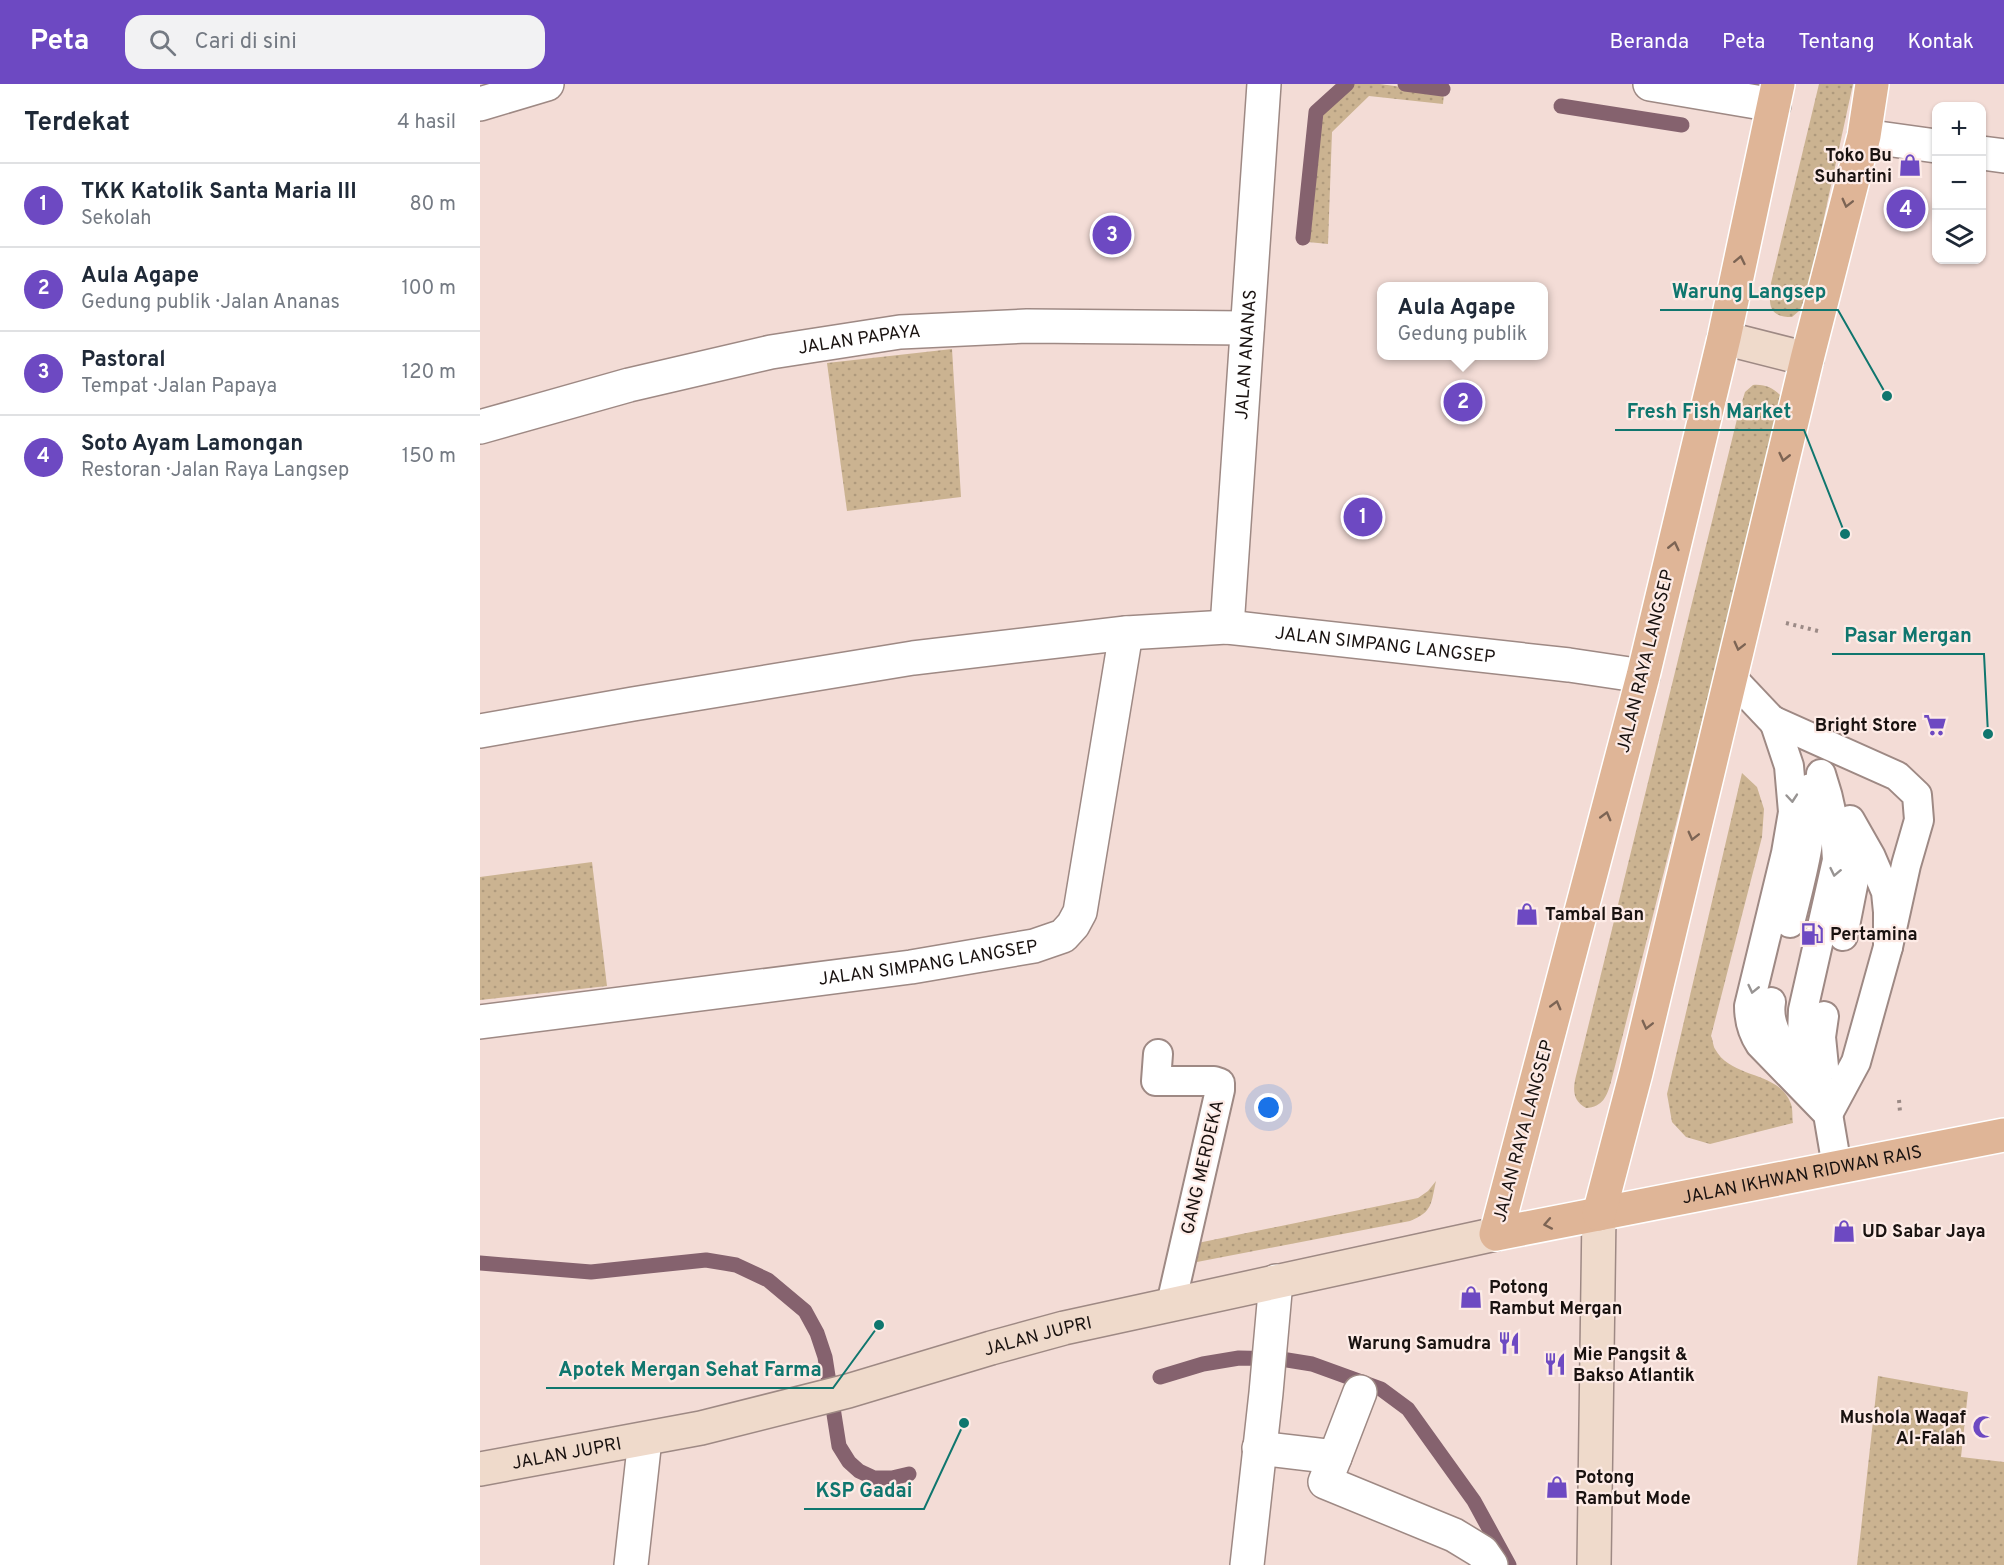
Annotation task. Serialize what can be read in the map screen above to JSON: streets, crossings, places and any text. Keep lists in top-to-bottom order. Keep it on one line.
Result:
{"streets":{"main road":["JALAN RAYA LANGSEP","JALAN IKHWAN RIDWAN RAIS","JALAN JUPRI"],"street":["JALAN PAPAYA","JALAN ANANAS","JALAN SIMPANG LANGSEP"],"lane":["GANG MERDEKA"]},"crossings":[["JALAN PAPAYA","JALAN ANANAS"],["JALAN ANANAS","JALAN SIMPANG LANGSEP"],["JALAN SIMPANG LANGSEP","JALAN RAYA LANGSEP"],["JALAN RAYA LANGSEP","JALAN JUPRI"],["GANG MERDEKA","JALAN JUPRI"],["JALAN IKHWAN RIDWAN RAIS","JALAN JUPRI"]],"places":{"shop":["Toko Bu Suhartini","Tambal Ban","UD Sabar Jaya","Potong Rambut Mergan","Potong Rambut Mode"],"other":["Warung Langsep","Fresh Fish Market","Pasar Mergan","Apotek Mergan Sehat Farma","KSP Gadai"],"supermarket":["Bright Store"],"fuel station":["Pertamina"],"restaurant":["Warung Samudra","Mie Pangsit & Bakso Atlantik"],"mosque":["Mushola Waqaf Al-Falah"]},"page":{"header":"Peta","search":"Cari di sini","nav":["Beranda","Peta","Tentang","Kontak"],"heading":["Terdekat","4 hasil"],"map_buttons":["+","−"],"list":[{"mark":"1","name":"TKK Katolik Santa Maria III","note":"Sekolah","value":"80 m"},{"mark":"2","name":"Aula Agape","note":"Gedung publik · Jalan Ananas","value":"100 m"},{"mark":"3","name":"Pastoral","note":"Tempat · Jalan Papaya","value":"120 m"},{"mark":"4","name":"Soto Ayam Lamongan","note":"Restoran · Jalan Raya Langsep","value":"150 m"}],"pins":["4","3","2","1"],"popup":["Aula Agape","Gedung publik"]}}
